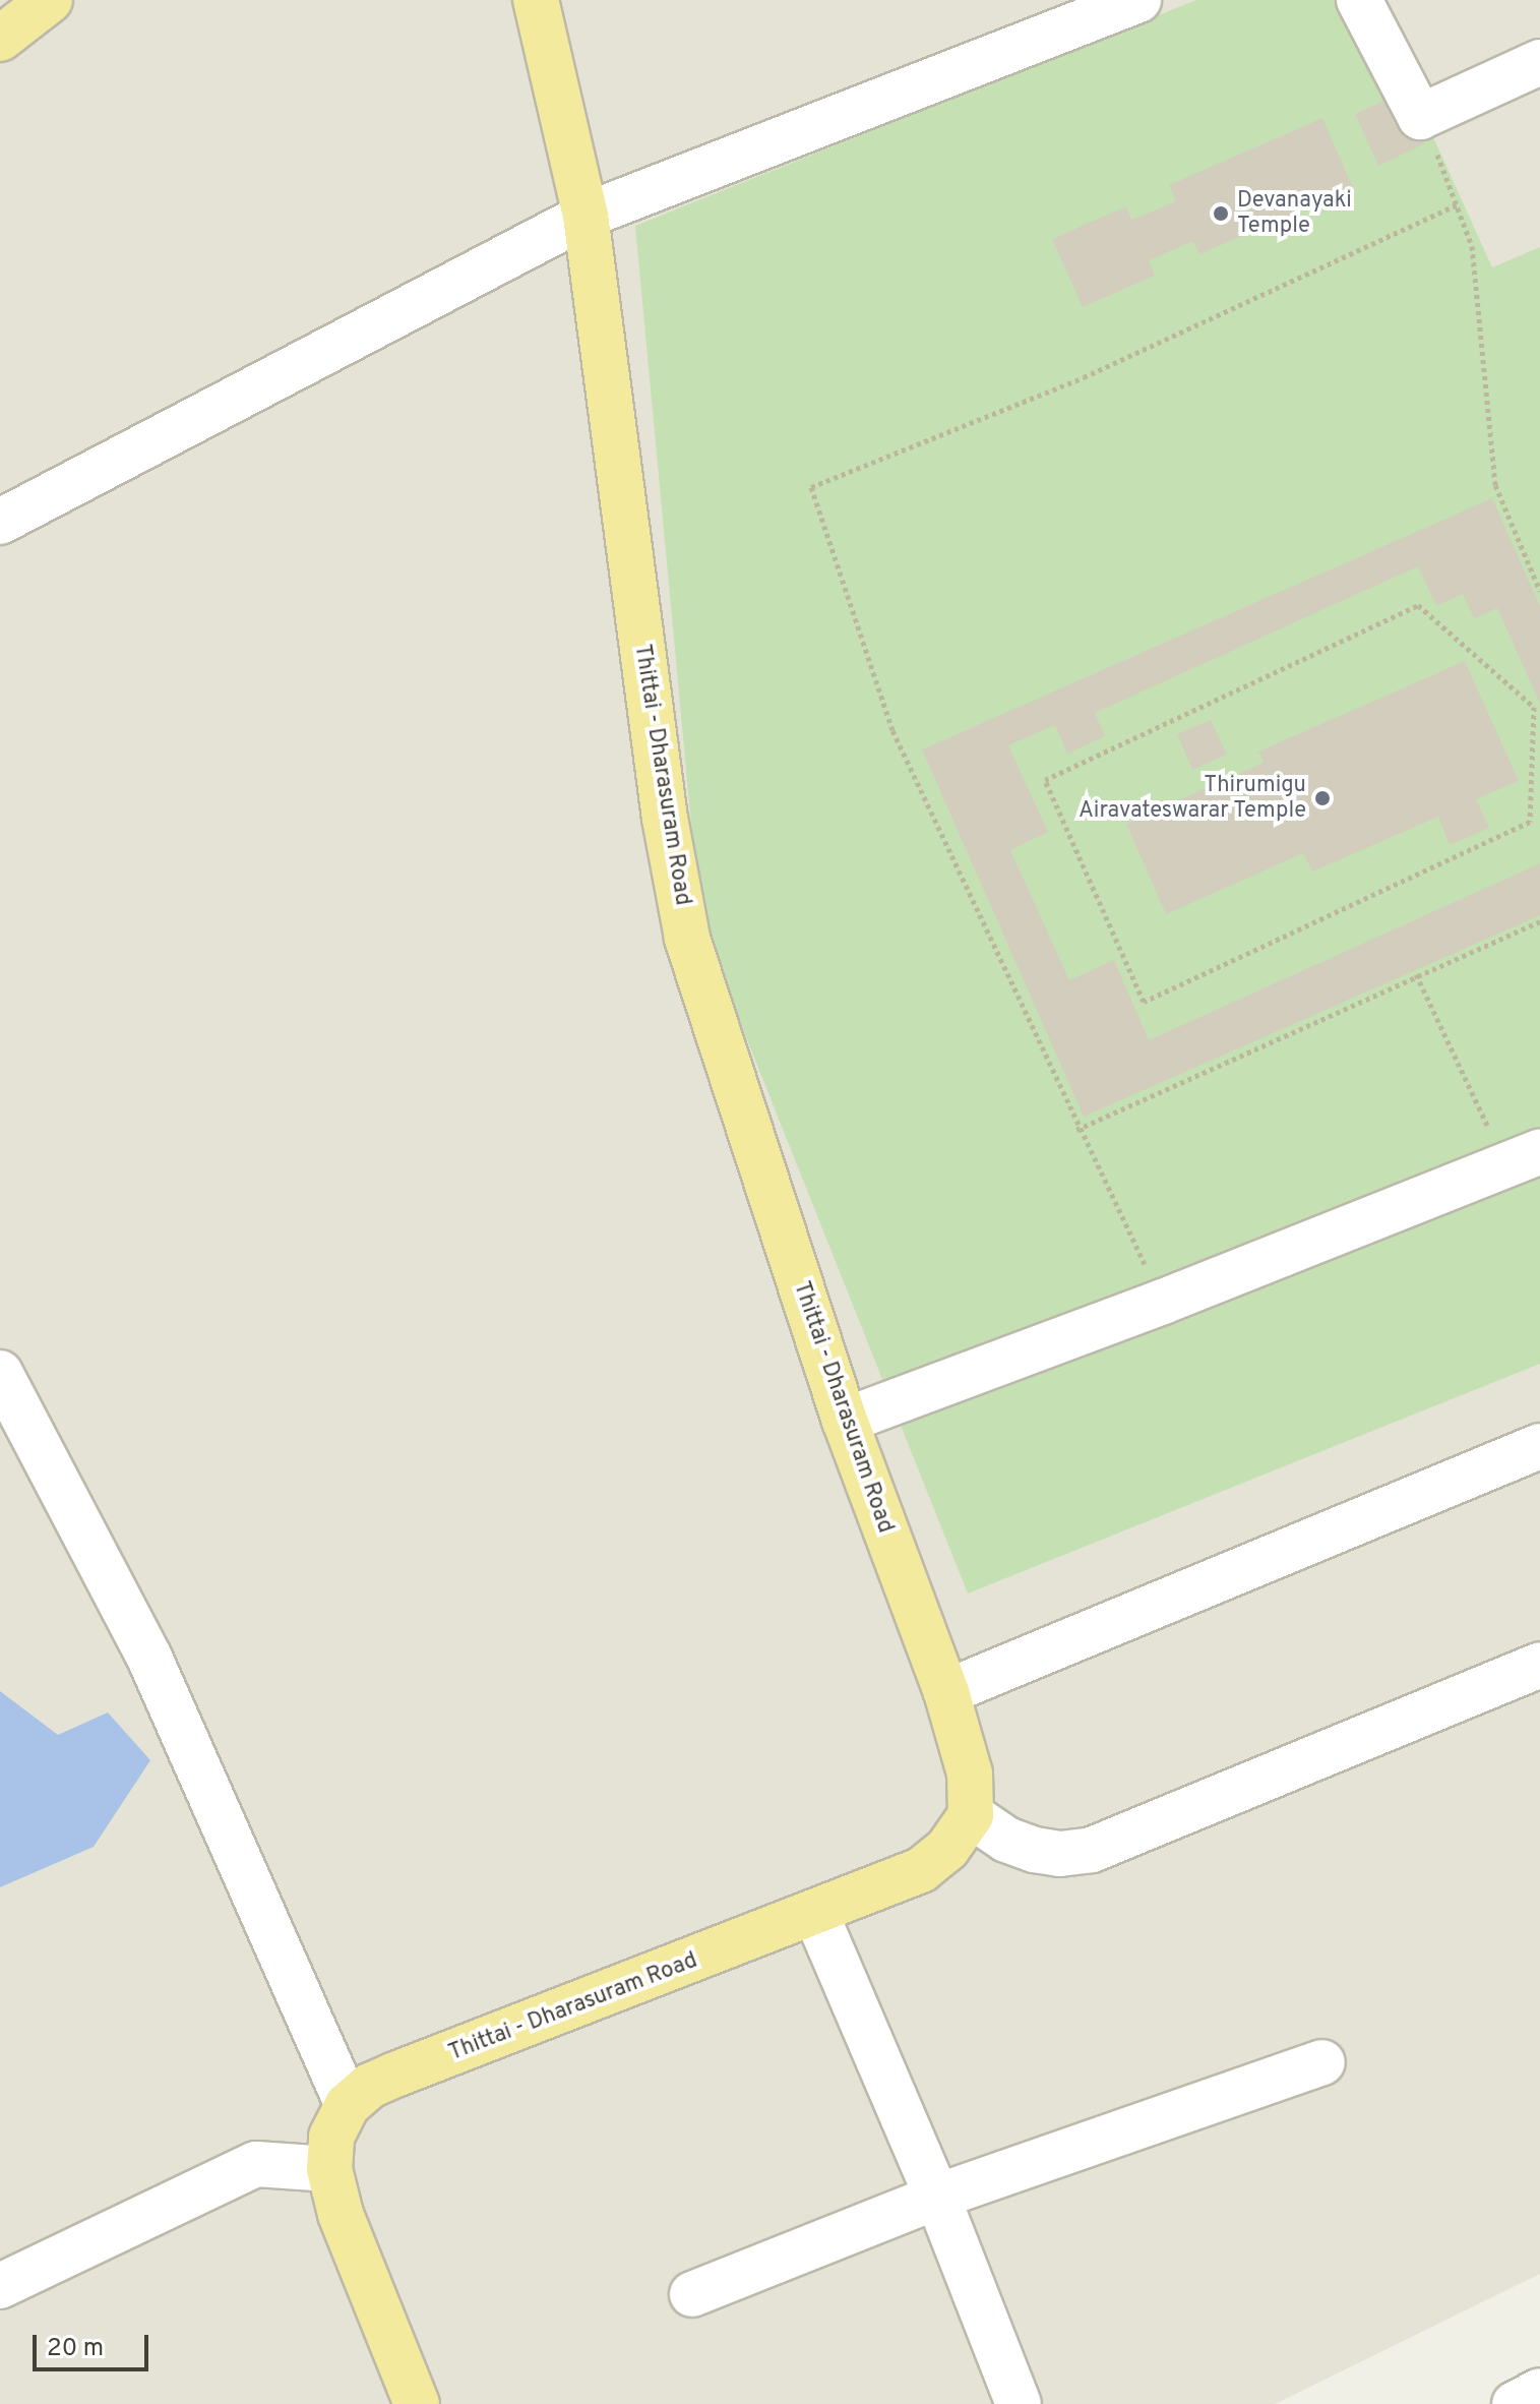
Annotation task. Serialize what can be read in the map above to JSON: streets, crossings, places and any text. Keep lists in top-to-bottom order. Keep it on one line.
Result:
{"streets":{"main road":["Thittai - Dharasuram Road"]},"places":["Devanayaki Temple","Thirumigu Airavateswarar Temple"],"scale_bar":"20 m"}
